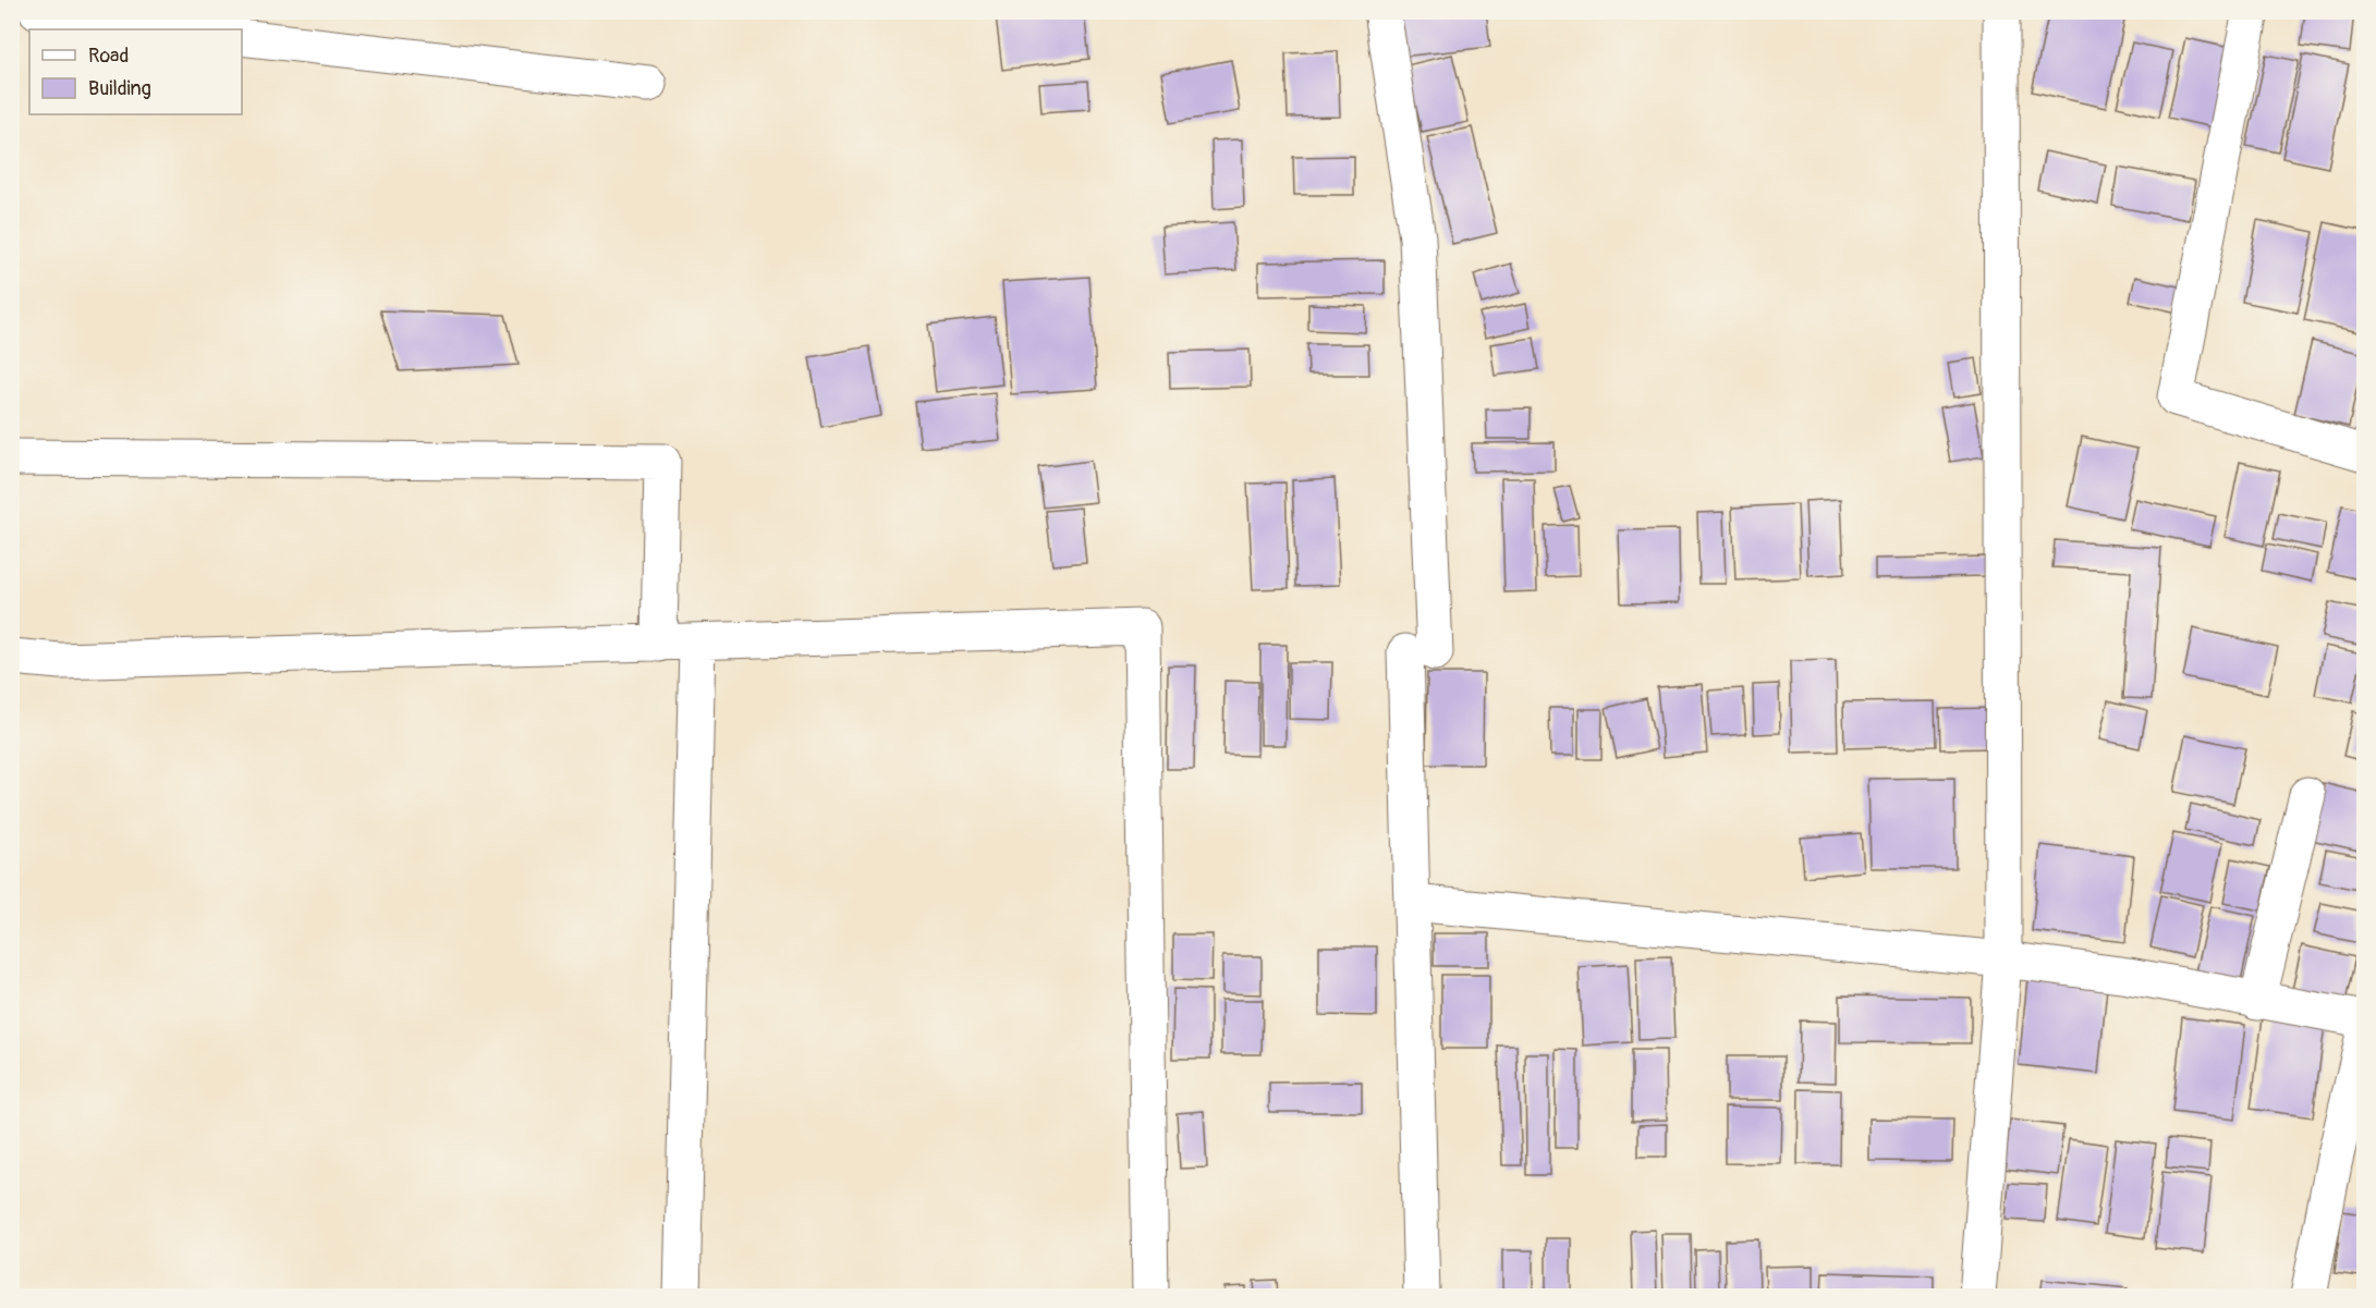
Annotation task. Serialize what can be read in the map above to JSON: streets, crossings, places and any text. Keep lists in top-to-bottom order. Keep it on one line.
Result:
{"legend":["Road","Building"]}
